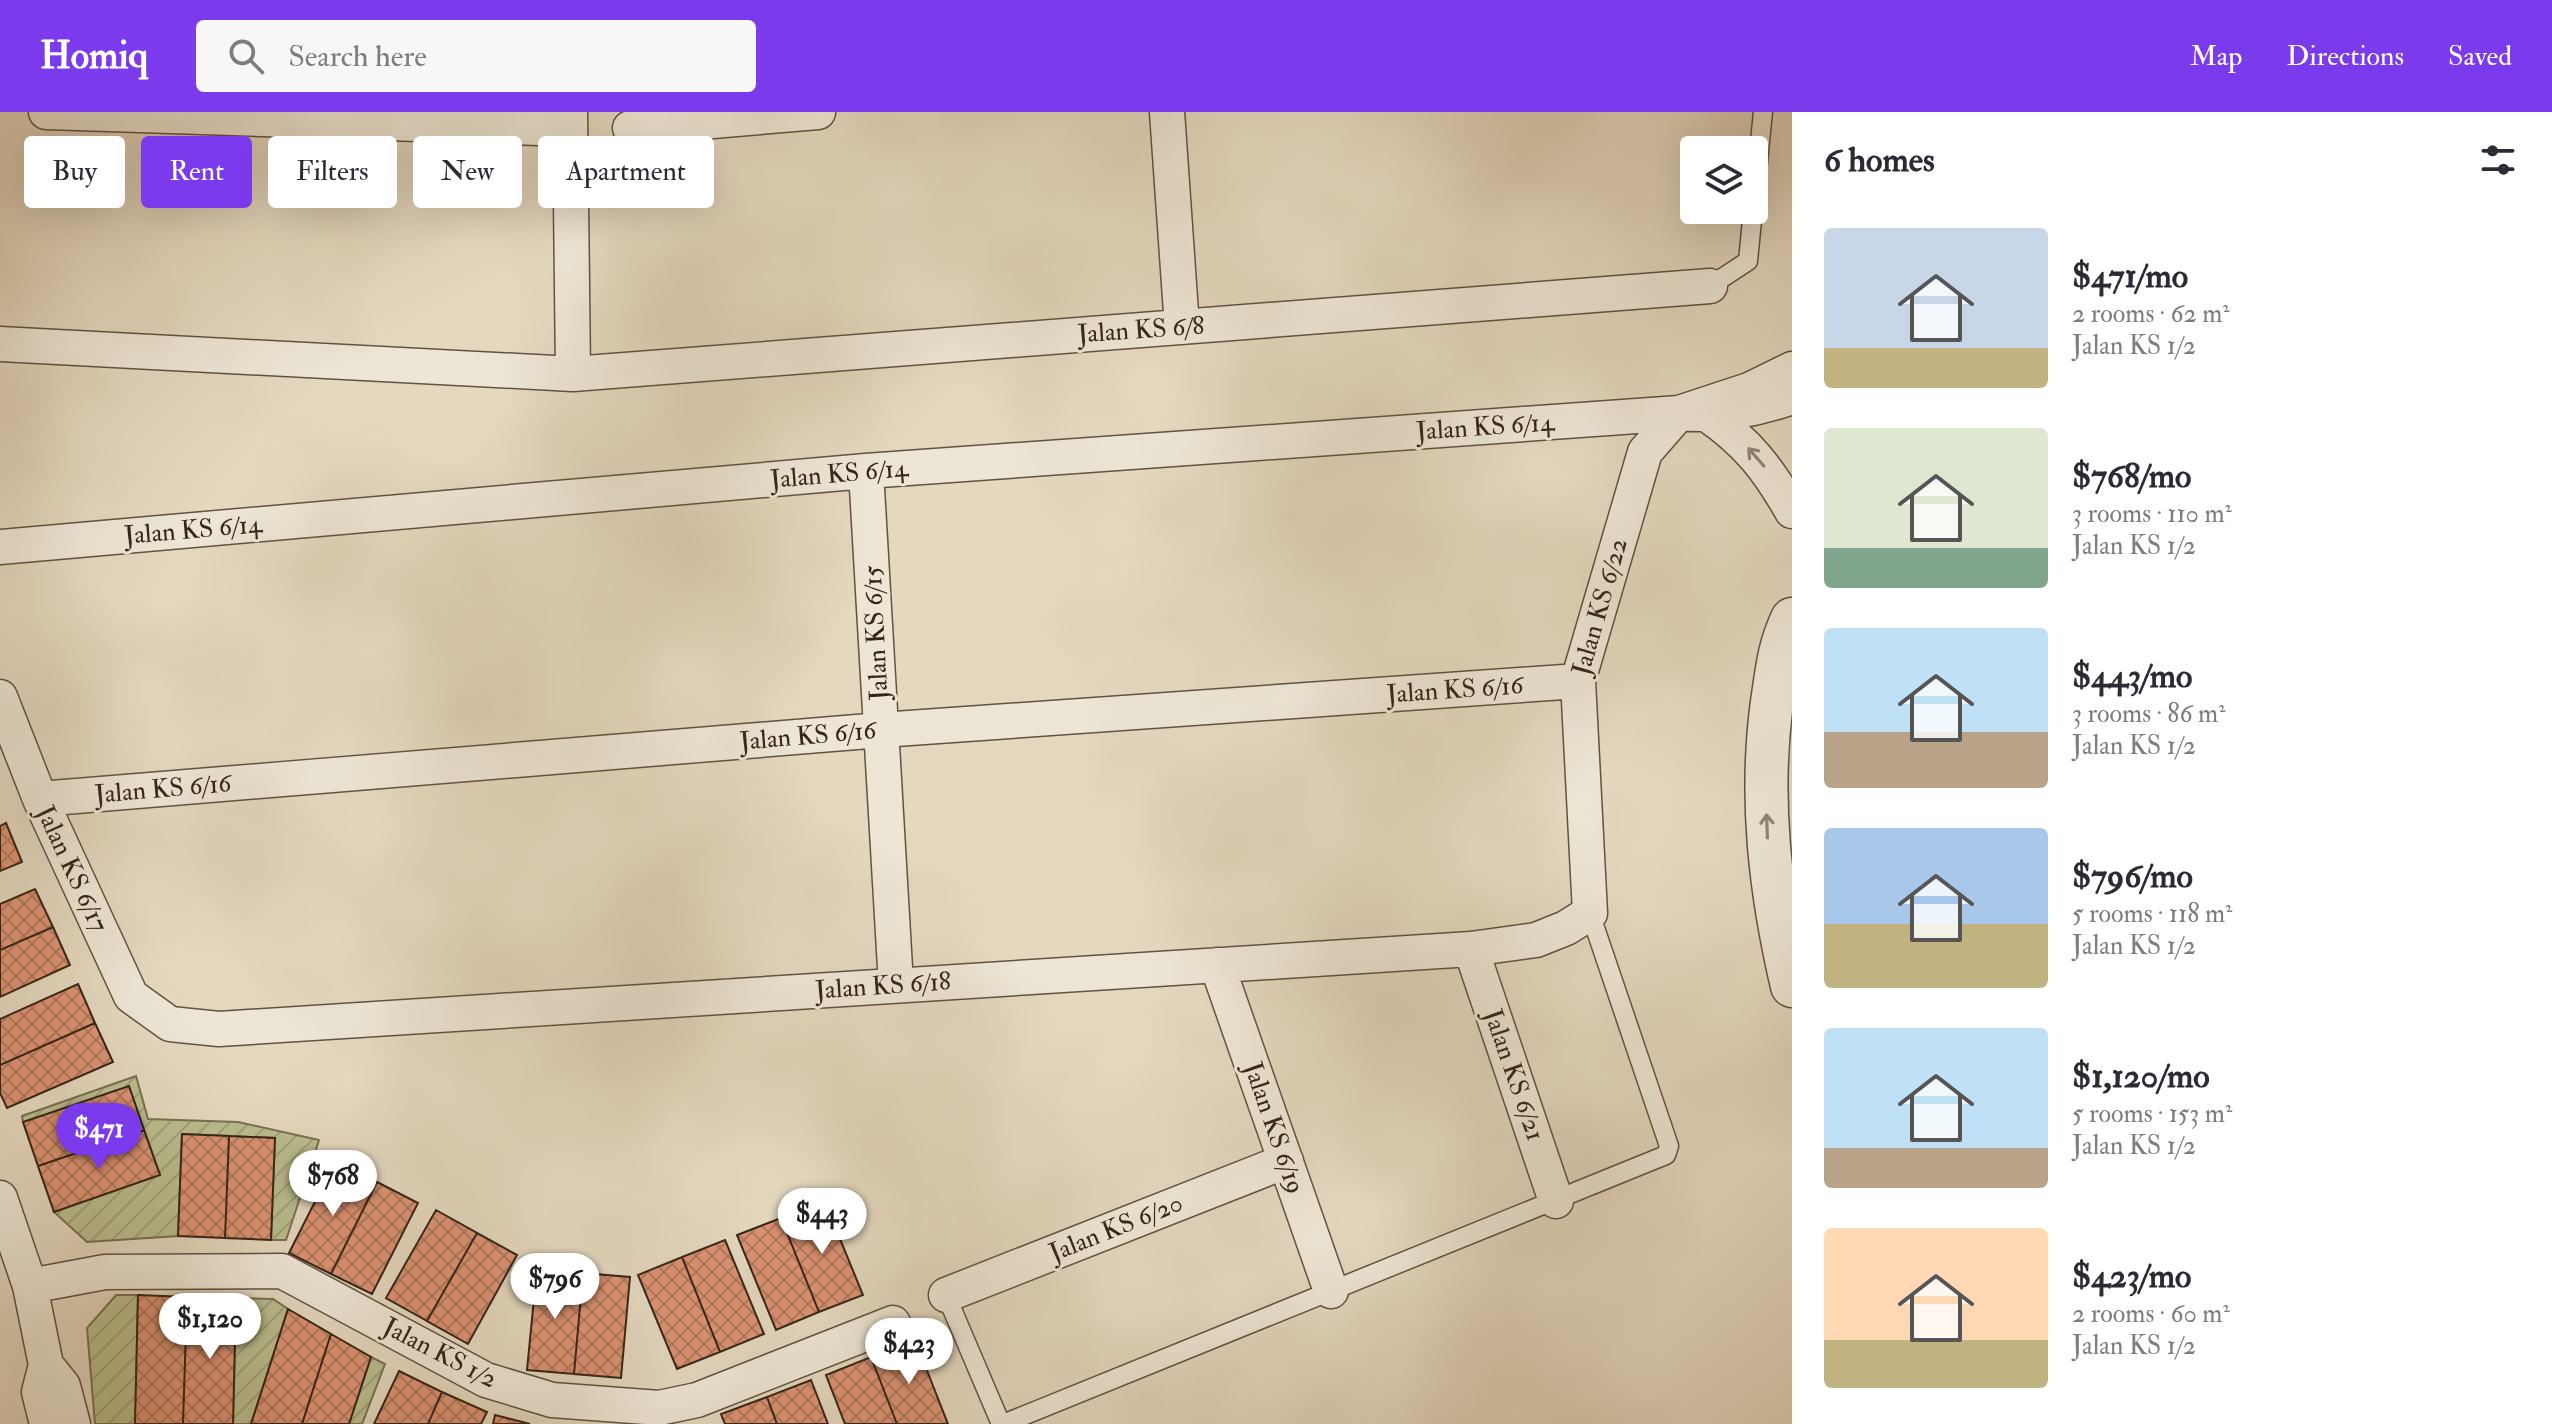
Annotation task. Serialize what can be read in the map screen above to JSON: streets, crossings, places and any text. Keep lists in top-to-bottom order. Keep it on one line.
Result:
{"streets":{"street":["Jalan KS 6/8","Jalan KS 6/14","Jalan KS 6/22","Jalan KS 6/15","Jalan KS 6/16","Jalan KS 6/17","Jalan KS 6/18","Jalan KS 6/21","Jalan KS 6/19","Jalan KS 6/20","Jalan KS 1/2"]},"crossings":[["Jalan KS 6/14","Jalan KS 6/22"],["Jalan KS 6/14","Jalan KS 6/15"],["Jalan KS 6/22","Jalan KS 6/16"],["Jalan KS 6/22","Jalan KS 6/18"],["Jalan KS 6/15","Jalan KS 6/16"],["Jalan KS 6/15","Jalan KS 6/18"],["Jalan KS 6/16","Jalan KS 6/17"],["Jalan KS 6/17","Jalan KS 6/18"],["Jalan KS 6/18","Jalan KS 6/21"],["Jalan KS 6/18","Jalan KS 6/19"],["Jalan KS 6/19","Jalan KS 6/20"]],"page":{"header":"Homiq","search":"Search here","nav":["Map","Directions","Saved"],"heading":"6 homes","chip":["Buy","Rent","Filters","New","Apartment"],"list":[{"name":"$471/mo","note":"2 rooms · 62 m² · Jalan KS 1/2"},{"name":"$768/mo","note":"3 rooms · 110 m² · Jalan KS 1/2"},{"name":"$443/mo","note":"3 rooms · 86 m² · Jalan KS 1/2"},{"name":"$796/mo","note":"5 rooms · 118 m² · Jalan KS 1/2"},{"name":"$1,120/mo","note":"5 rooms · 153 m² · Jalan KS 1/2"},{"name":"$423/mo","note":"2 rooms · 60 m² · Jalan KS 1/2"}],"price":["$471","$768","$443","$796","$1,120","$423"]}}
